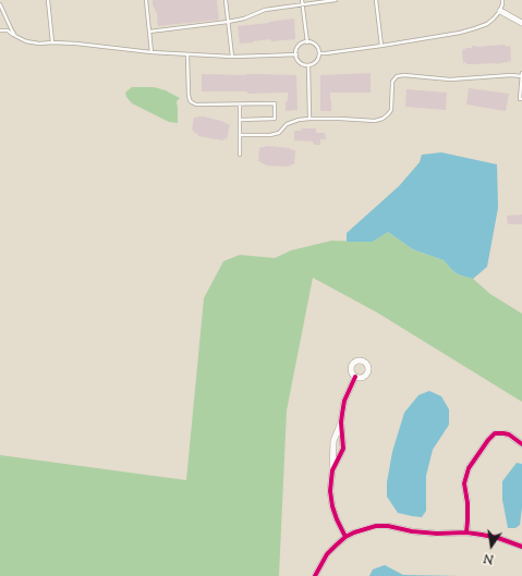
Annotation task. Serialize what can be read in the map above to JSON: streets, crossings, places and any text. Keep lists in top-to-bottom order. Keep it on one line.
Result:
{"north":"bottom"}
